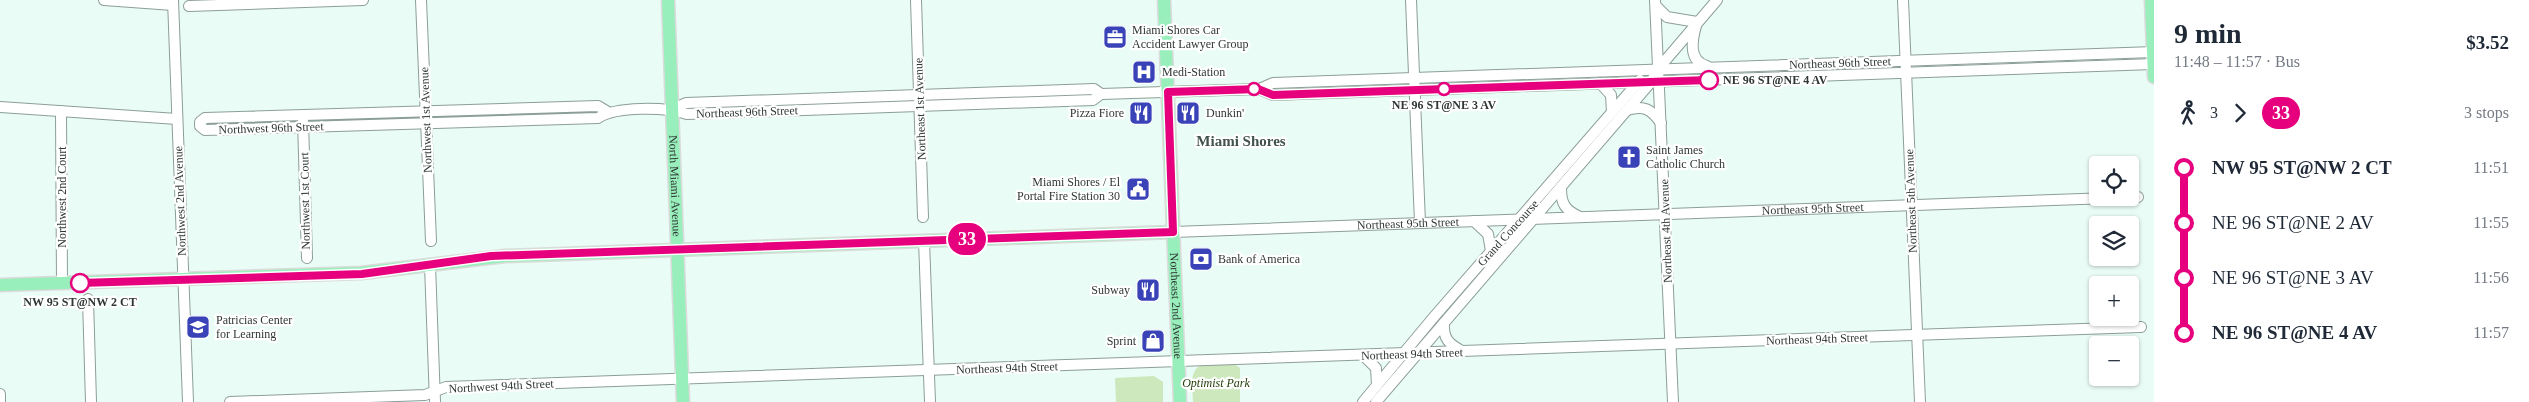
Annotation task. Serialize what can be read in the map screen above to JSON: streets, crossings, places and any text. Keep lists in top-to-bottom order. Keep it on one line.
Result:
{"streets":{"main road":["North Miami Avenue","Northeast 95th Street","Northeast 2nd Avenue"],"street":["Northeast 96th Street","Northeast 1st Avenue","Northwest 1st Avenue","Northwest 96th Street","Northwest 2nd Court","Northwest 2nd Avenue","Northwest 1st Court","Northeast 5th Avenue","Northeast 4th Avenue","Grand Concourse","Northeast 94th Street","Northwest 94th Street"]},"crossings":[["Northeast 96th Street","Northeast 1st Avenue"],["Northeast 96th Street","Northwest 96th Street"],["Northeast 96th Street","North Miami Avenue"],["Northeast 96th Street","Northeast 5th Avenue"],["Northeast 96th Street","Northeast 4th Avenue"],["Northeast 96th Street","Grand Concourse"],["Northeast 96th Street","Northeast 2nd Avenue"],["Northwest 1st Avenue","Northwest 96th Street"],["Northwest 96th Street","North Miami Avenue"],["Northwest 96th Street","Northwest 1st Court"],["North Miami Avenue","Northeast 95th Street"],["North Miami Avenue","Northeast 94th Street"],["North Miami Avenue","Northwest 94th Street"],["Northwest 2nd Court","Northeast 95th Street"],["Northwest 2nd Avenue","Northeast 95th Street"],["Northeast 5th Avenue","Northeast 95th Street"],["Northeast 5th Avenue","Northeast 94th Street"],["Northeast 95th Street","Northeast 4th Avenue"],["Northeast 95th Street","Grand Concourse"],["Northeast 95th Street","Northeast 2nd Avenue"],["Northeast 4th Avenue","Grand Concourse"],["Northeast 4th Avenue","Northeast 94th Street"],["Grand Concourse","Northeast 94th Street"],["Northeast 2nd Avenue","Northeast 94th Street"],["Northeast 94th Street","Northwest 94th Street"]],"districts":["Miami Shores"],"parks":["Optimist Park"],"places":{"office":["Miami Shores Car Accident Lawyer Group"],"hospital":["Medi-Station"],"other":["NE 96 ST@NE 4 AV","NE 96 ST@NE 3 AV","NW 95 ST@NW 2 CT"],"restaurant":["Pizza Fiore","Dunkin'","Subway"],"church":["Saint James Catholic Church"],"public building":["Miami Shores / El Portal Fire Station 30"],"bank":["Bank of America"],"school or university":["Patricias Center for Learning"],"shop":["Sprint"]},"lines":["bus line 33"],"page":{"on_map":"33","heading":["9 min","11:48 – 11:57 · Bus","$3.52"],"legs":["3","33","3 stops"],"list":[{"name":"NW 95 ST@NW 2 CT","value":"11:51"},{"name":"NE 96 ST@NE 2 AV","value":"11:55"},{"name":"NE 96 ST@NE 3 AV","value":"11:56"},{"name":"NE 96 ST@NE 4 AV","value":"11:57"}],"map_buttons":["+","−"]}}
